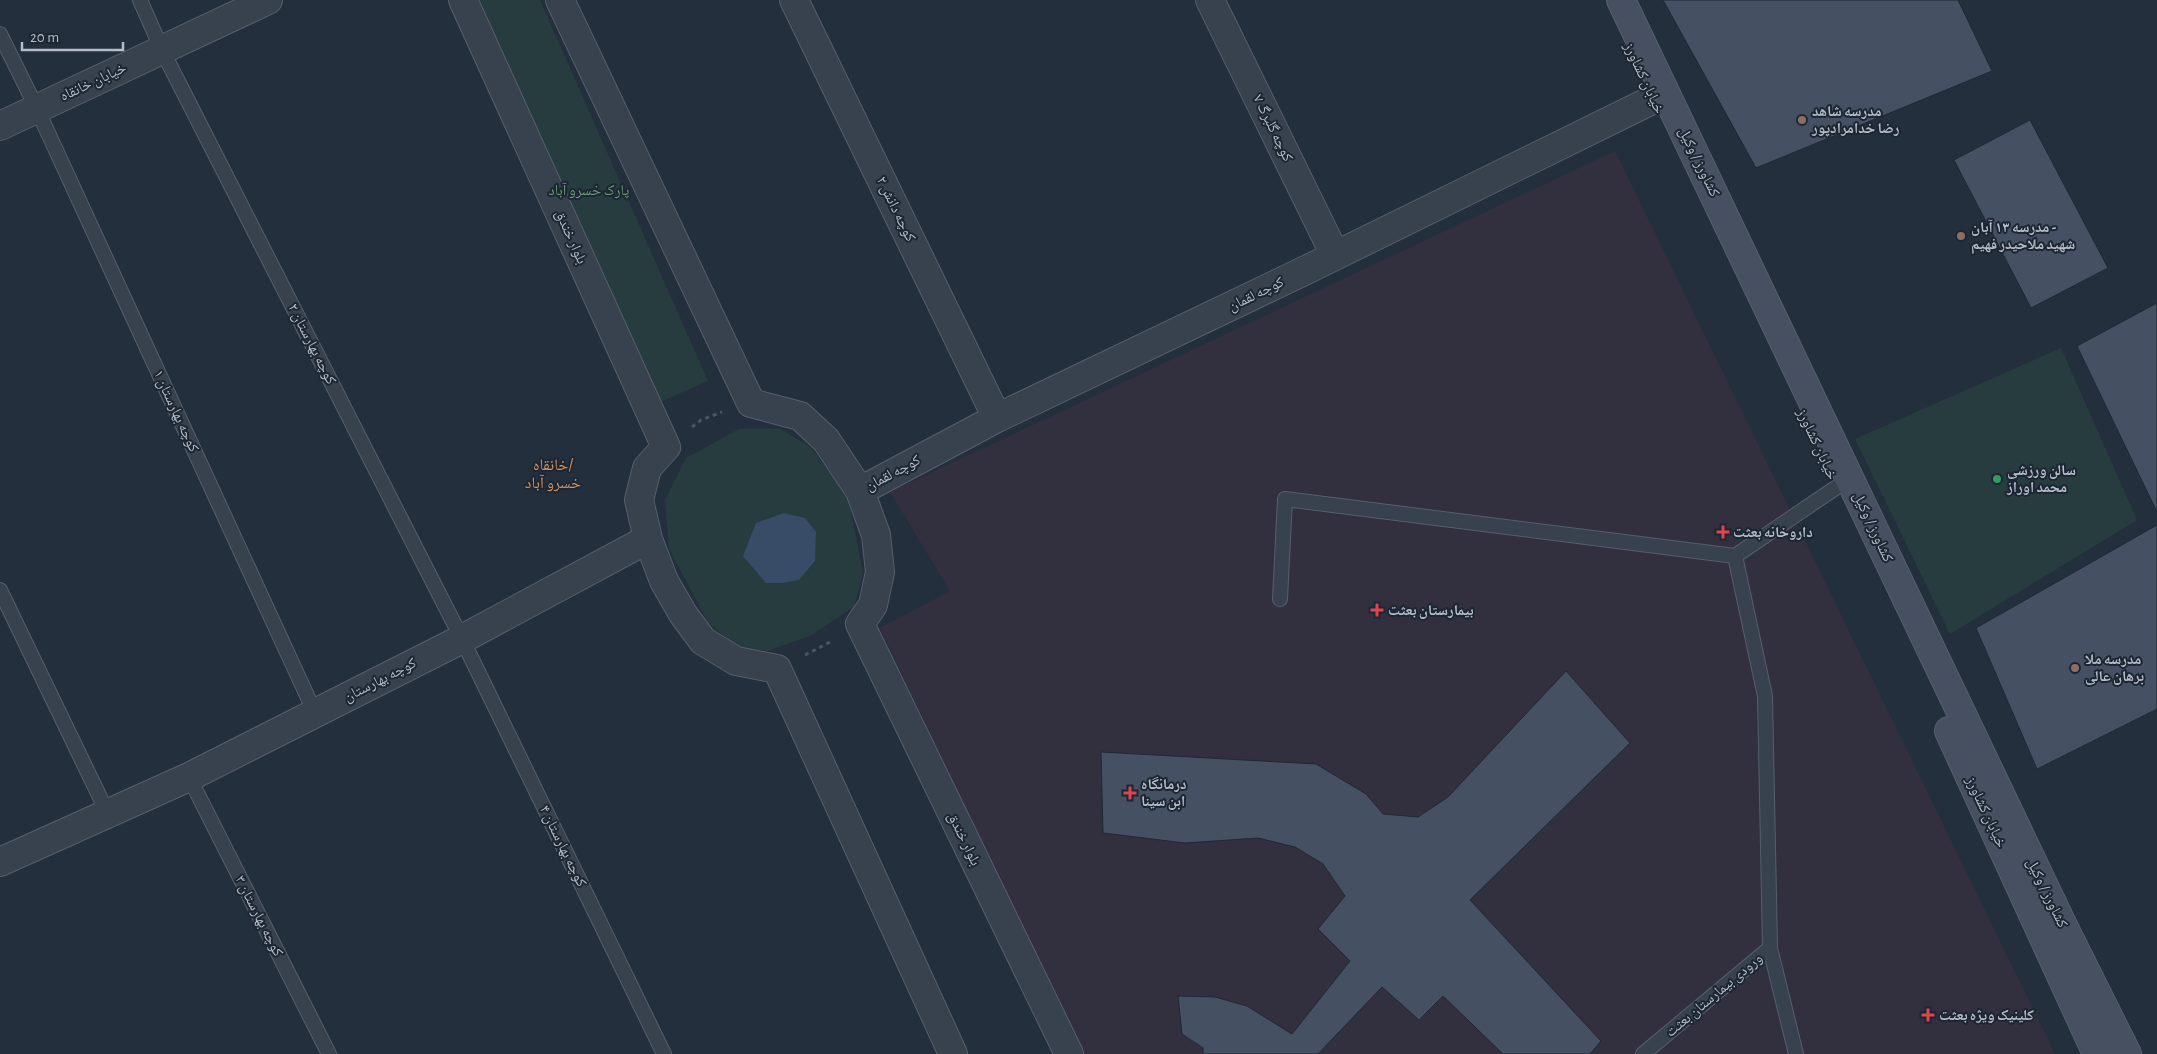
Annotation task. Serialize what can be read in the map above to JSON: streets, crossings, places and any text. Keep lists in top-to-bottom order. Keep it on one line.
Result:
{"streets":{"street":["خیابان کشاورز","خیابان خانقاه","کوچه گلبرگ ۷","کشاورز / وکیل","کوچه دانش ۲","بلوار خندق","کوچه لقمان","کوچه بهارستان"],"lane":["کوچه بهارستان ۲","کوچه بهارستان ۱","کوچه بهارستان ۴","کوچه بهارستان ۳","ورودی بیمارستان بعثت"]},"crossings":[["خیابان کشاورز","کوچه لقمان"],["خیابان خانقاه","کوچه بهارستان ۲"],["خیابان خانقاه","کوچه بهارستان ۱"],["کوچه گلبرگ ۷","کوچه لقمان"],["کوچه دانش ۲","کوچه لقمان"],["کوچه بهارستان ۲","کوچه بهارستان"],["کوچه بهارستان ۲","کوچه بهارستان ۴"],["کوچه بهارستان ۱","کوچه بهارستان"],["کوچه بهارستان","کوچه بهارستان ۴"],["کوچه بهارستان","کوچه بهارستان ۳"]],"districts":["خانقاه/ خسرو آباد"],"parks":["پارک خسرو آباد"],"places":{"other":["مدرسه شاهد رضا خدامرادپور","مدرسه ۱۳ آبان - شهید ملاحیدر فهیم","سالن ورزشی محمد اوراز","مدرسه ملا برهان عالی"],"health":["داروخانه بعثت","بیمارستان بعثت","درمانگاه ابن سینا","کلینیک ویژه بعثت"]},"scale_bar":"20 m"}
